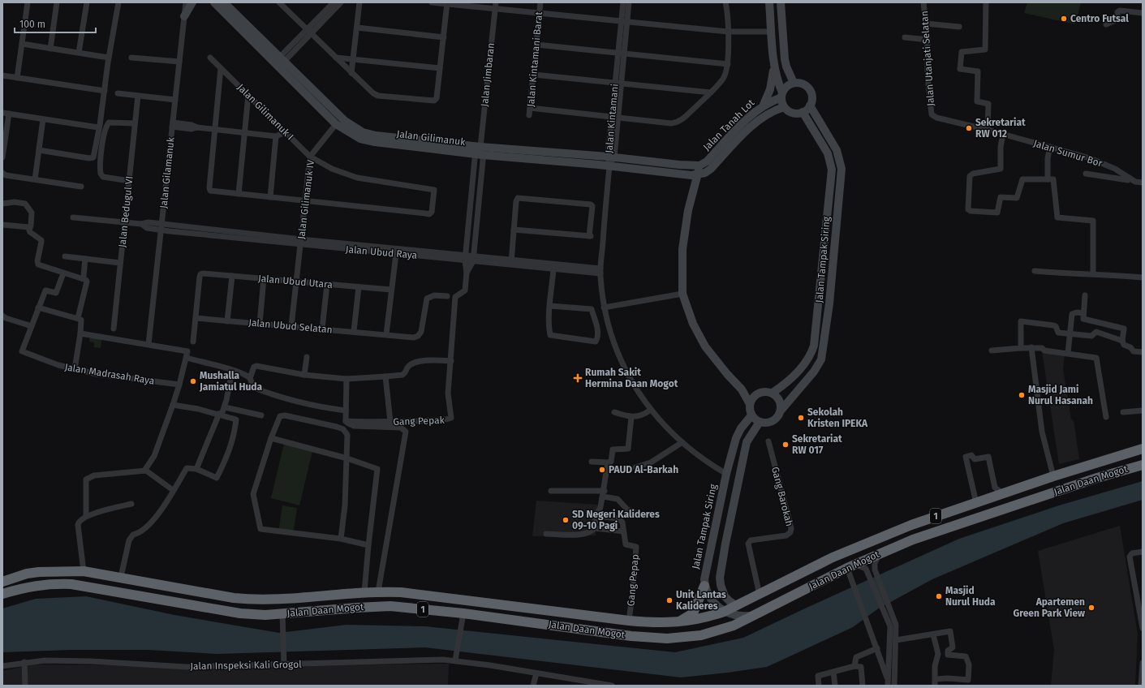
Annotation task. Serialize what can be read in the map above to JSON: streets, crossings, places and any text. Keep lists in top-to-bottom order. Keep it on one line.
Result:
{"streets":{"highway":["Jalan Daan Mogot","1"],"main road":["Jalan Tanah Lot","Jalan Gilimanuk","Jalan Tampak Siring"],"street":["Jalan Utanjati Selatan","Jalan Kintamani Barat","Jalan Jimbaran","Jalan Gilimanuk I","Jalan Kintamani","Jalan Sumur Bor","Jalan Gilamanuk","Jalan Gilimanuk IV","Jalan Bedugul VI","Jalan Ubud Raya","Jalan Ubud Utara","Jalan Ubud Selatan","Jalan Madrasah Raya","Gang Pepak","Gang Barokah","Gang Pepap","Jalan Inspeksi Kali Grogol"]},"crossings":[["Jalan Utanjati Selatan","Jalan Sumur Bor"],["Jalan Jimbaran","Jalan Gilimanuk"],["Jalan Jimbaran","Jalan Ubud Raya"],["Jalan Jimbaran","Gang Pepak"],["Jalan Gilimanuk I","Jalan Gilimanuk IV"],["Jalan Kintamani","Jalan Gilimanuk"],["Jalan Kintamani","Jalan Ubud Raya"],["Jalan Kintamani","Jalan Tampak Siring"],["Jalan Tanah Lot","Jalan Gilimanuk"],["Jalan Tanah Lot","Jalan Tampak Siring"],["Jalan Gilimanuk","Jalan Gilimanuk IV"],["Jalan Gilamanuk","Jalan Ubud Raya"],["Jalan Gilimanuk IV","Jalan Ubud Raya"],["Jalan Gilimanuk IV","Jalan Ubud Utara"],["Jalan Gilimanuk IV","Jalan Ubud Selatan"],["Jalan Bedugul VI","Jalan Ubud Raya"],["Jalan Ubud Utara","Jalan Ubud Selatan"],["Jalan Daan Mogot","Gang Barokah"],["Jalan Daan Mogot","Gang Pepap"]],"places":{"other":["Centro Futsal","Sekretariat RW 012","Mushalla Jamiatul Huda","Masjid Jami Nurul Hasanah","Sekolah Kristen IPEKA","Sekretariat RW 017","PAUD Al-Barkah","SD Negeri Kalideres 09-10 Pagi","Masjid Nurul Huda","Unit Lantas Kalideres","Apartemen Green Park View"],"health":["Rumah Sakit Hermina Daan Mogot"]},"scale_bar":"100 m"}
